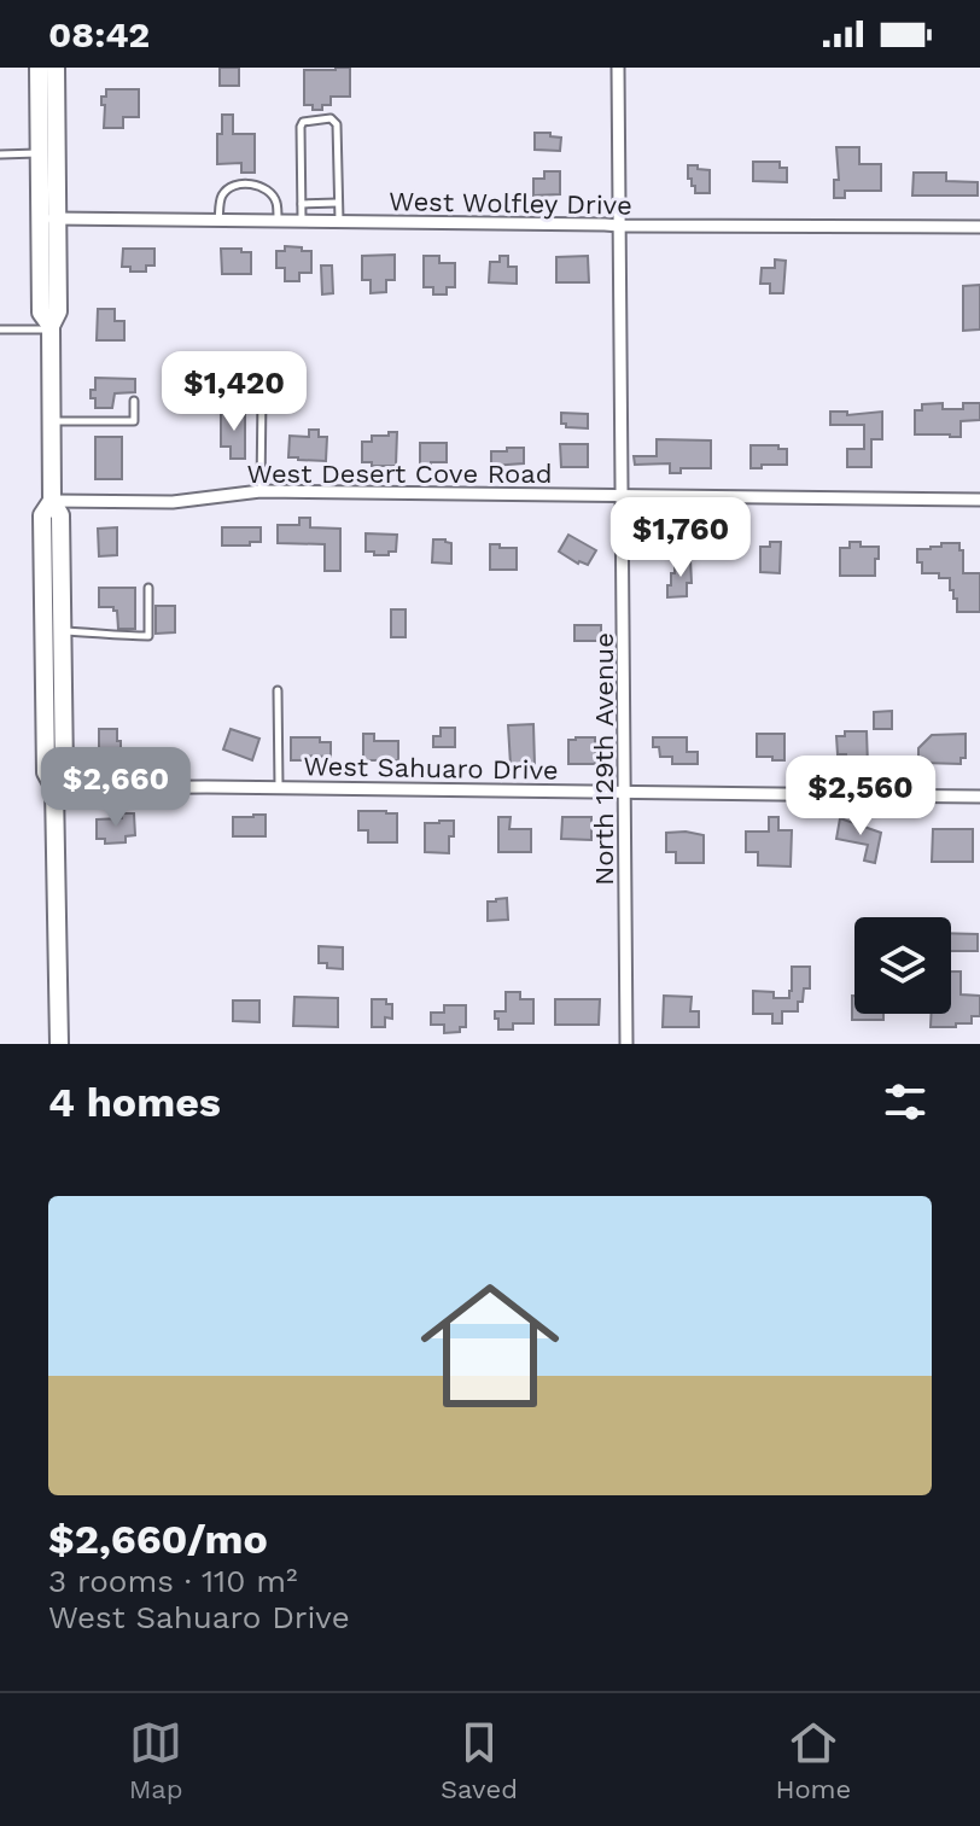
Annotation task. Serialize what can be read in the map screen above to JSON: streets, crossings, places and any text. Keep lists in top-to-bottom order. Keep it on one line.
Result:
{"streets":{"street":["West Wolfley Drive","West Desert Cove Road","North 129th Avenue","West Sahuaro Drive"]},"crossings":[["West Wolfley Drive","North 129th Avenue"],["West Desert Cove Road","North 129th Avenue"],["North 129th Avenue","West Sahuaro Drive"]],"page":{"status":"08:42","price":["$1,420","$1,760","$2,660","$2,560"],"heading":"4 homes","list":[{"name":"$2,660/mo","note":"3 rooms · 110 m² · West Sahuaro Drive"}],"tabs":["Map","Saved","Home"]}}
